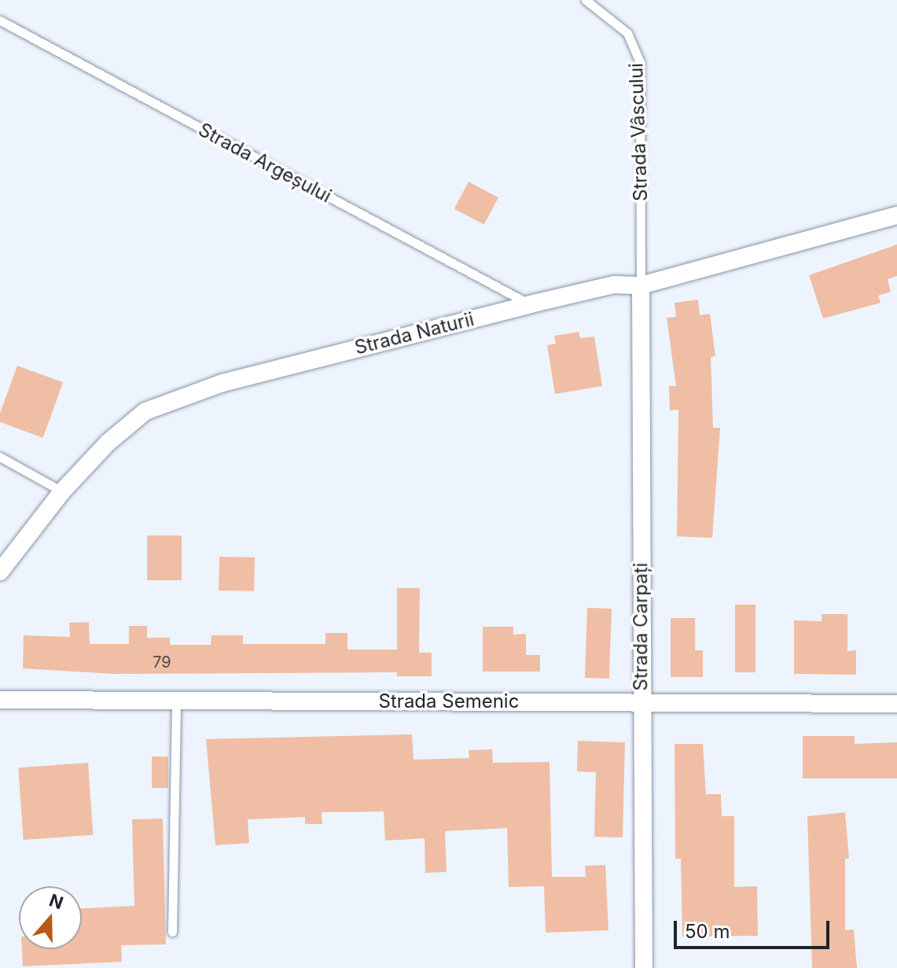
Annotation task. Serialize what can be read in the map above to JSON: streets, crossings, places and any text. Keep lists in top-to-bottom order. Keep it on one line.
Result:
{"streets":{"street":["Strada Naturii","Strada Carpați","Strada Semenic"],"lane":["Strada Vâscului","Strada Argeșului"]},"crossings":[["Strada Vâscului","Strada Naturii"],["Strada Vâscului","Strada Carpați"],["Strada Argeșului","Strada Naturii"],["Strada Naturii","Strada Carpați"],["Strada Carpați","Strada Semenic"]],"house_numbers":["79"],"scale_bar":"50 m","north":"top"}
